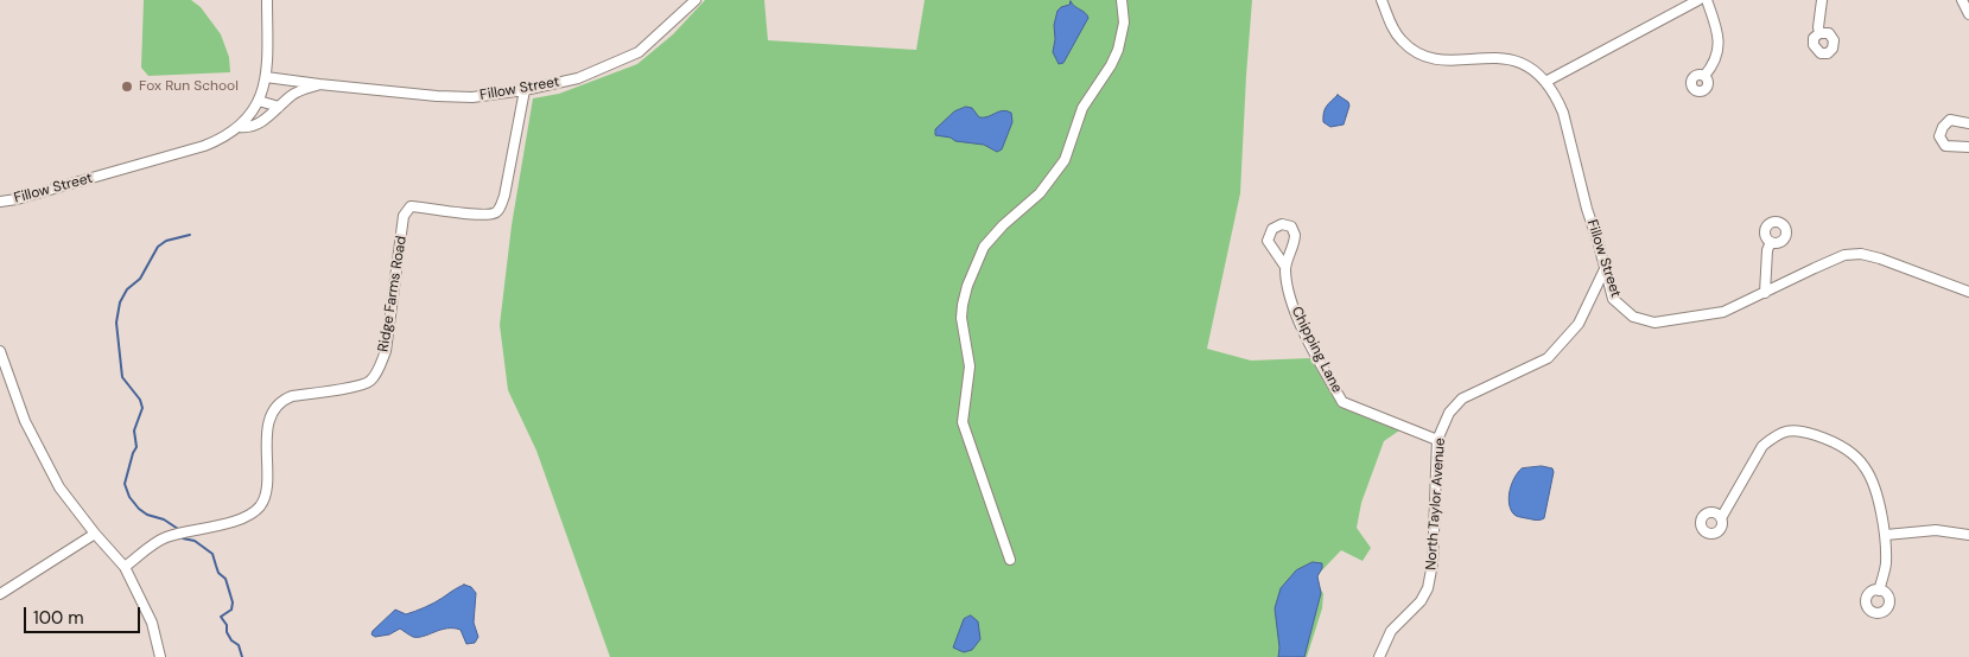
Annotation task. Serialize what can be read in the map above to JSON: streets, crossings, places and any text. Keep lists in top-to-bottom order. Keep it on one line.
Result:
{"streets":{"street":["Fillow Street","Ridge Farms Road","Chipping Lane","North Taylor Avenue"]},"crossings":[["Fillow Street","Ridge Farms Road"],["Fillow Street","North Taylor Avenue"],["Chipping Lane","North Taylor Avenue"]],"places":["Fox Run School"],"scale_bar":"100 m"}
